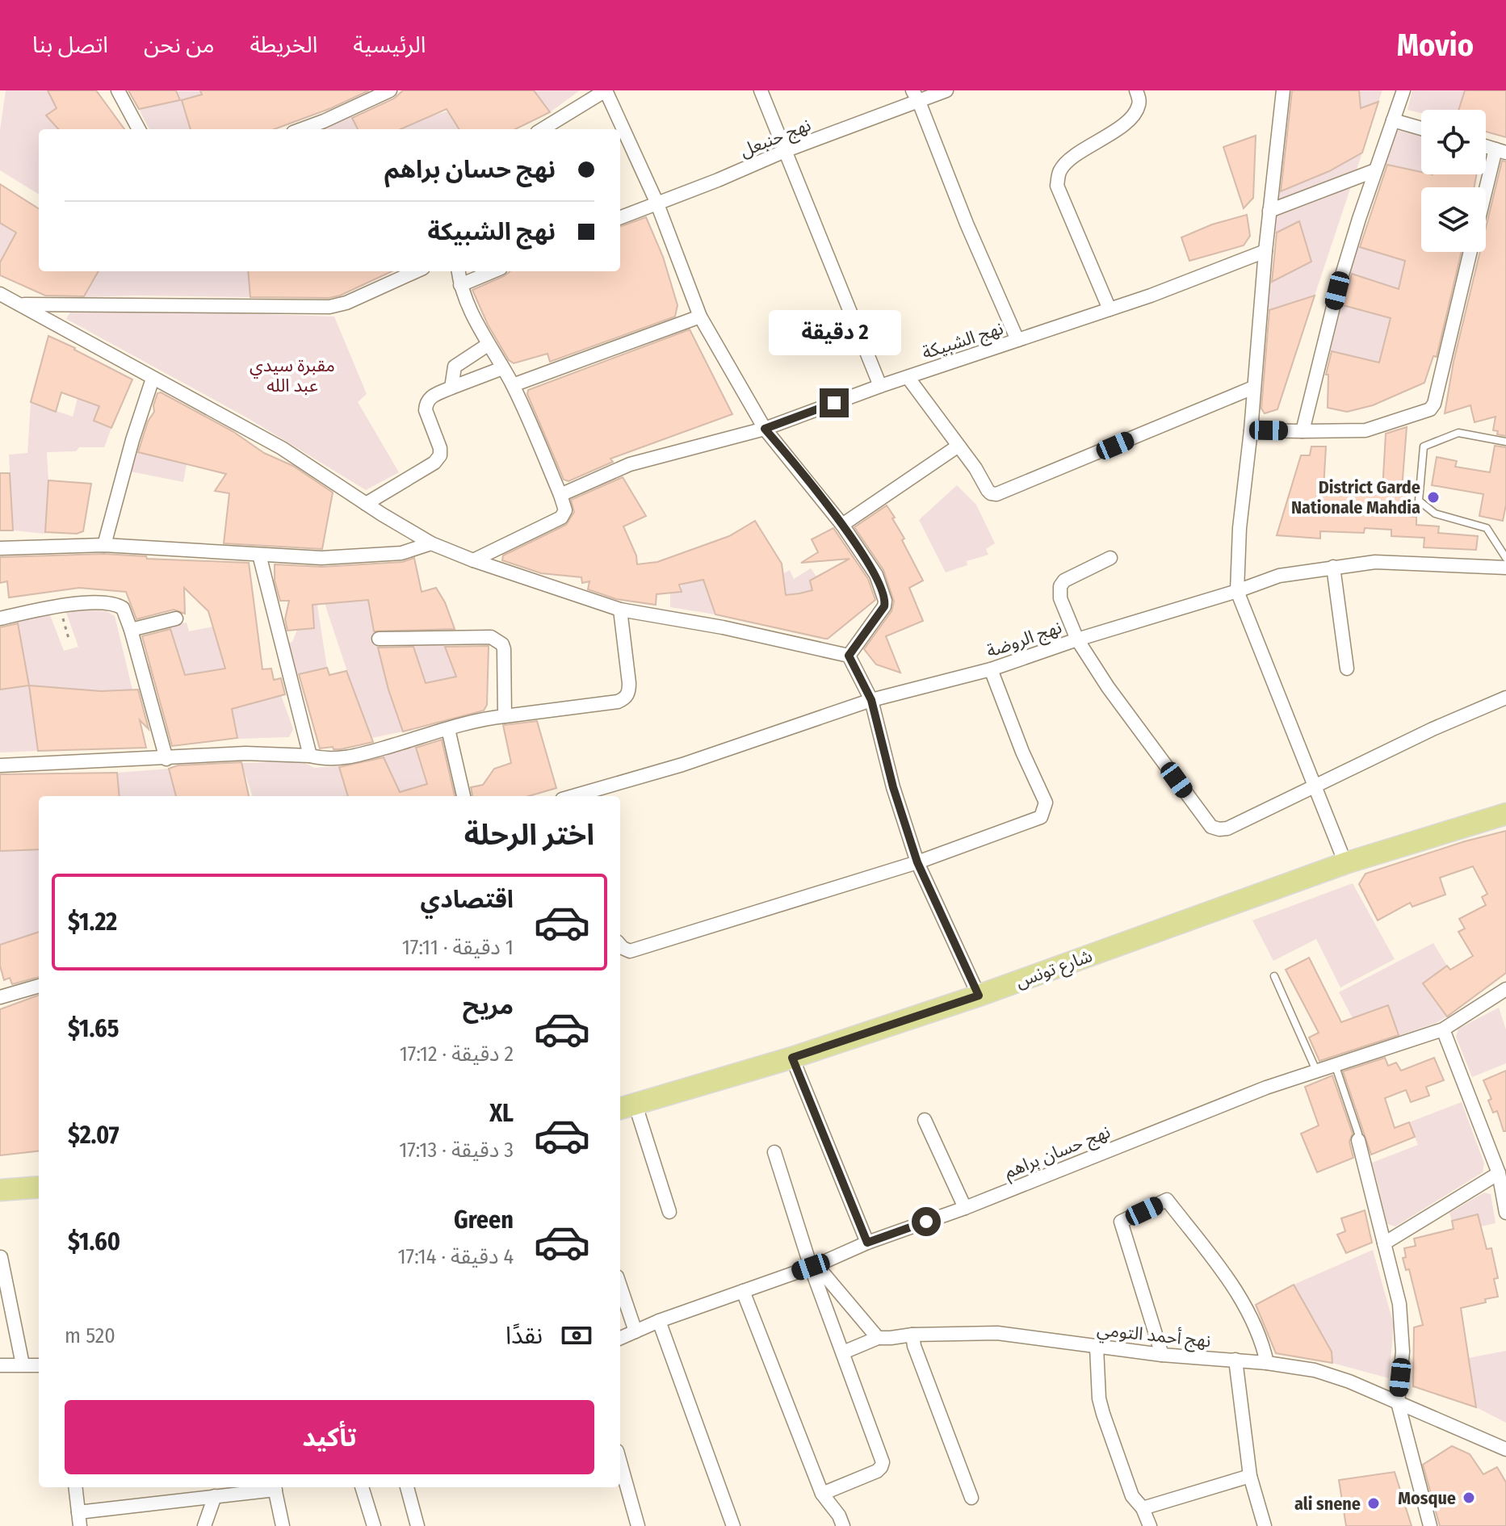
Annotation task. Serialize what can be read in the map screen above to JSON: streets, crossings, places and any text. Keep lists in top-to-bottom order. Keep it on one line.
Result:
{"streets":{"main road":["شارع تونس"],"street":["نهج حنبعل","نهج الشبيكة","نهج الروضة","نهج حسان براهم","نهج أحمد التومي"]},"parks":["مقبرة سيدي عبد الله"],"places":["District Garde Nationale Mahdia","Mosque","ali snene"],"page":{"header":"Movio","nav":["الرئيسية","الخريطة","من نحن","اتصل بنا"],"banner":["نهج حسان براهم","نهج الشبيكة"],"bubble":"2 دقيقة","heading":"اختر الرحلة","list":[{"name":"اقتصادي","note":"1 دقيقة · 17:11","value":"$1.22"},{"name":"مريح","note":"2 دقيقة · 17:12","value":"$1.65"},{"name":"XL","note":"3 دقيقة · 17:13","value":"$2.07"},{"name":"Green","note":"4 دقيقة · 17:14","value":"$1.60"}],"pay":["نقدًا","520 m"],"buttons":"تأكيد"}}
